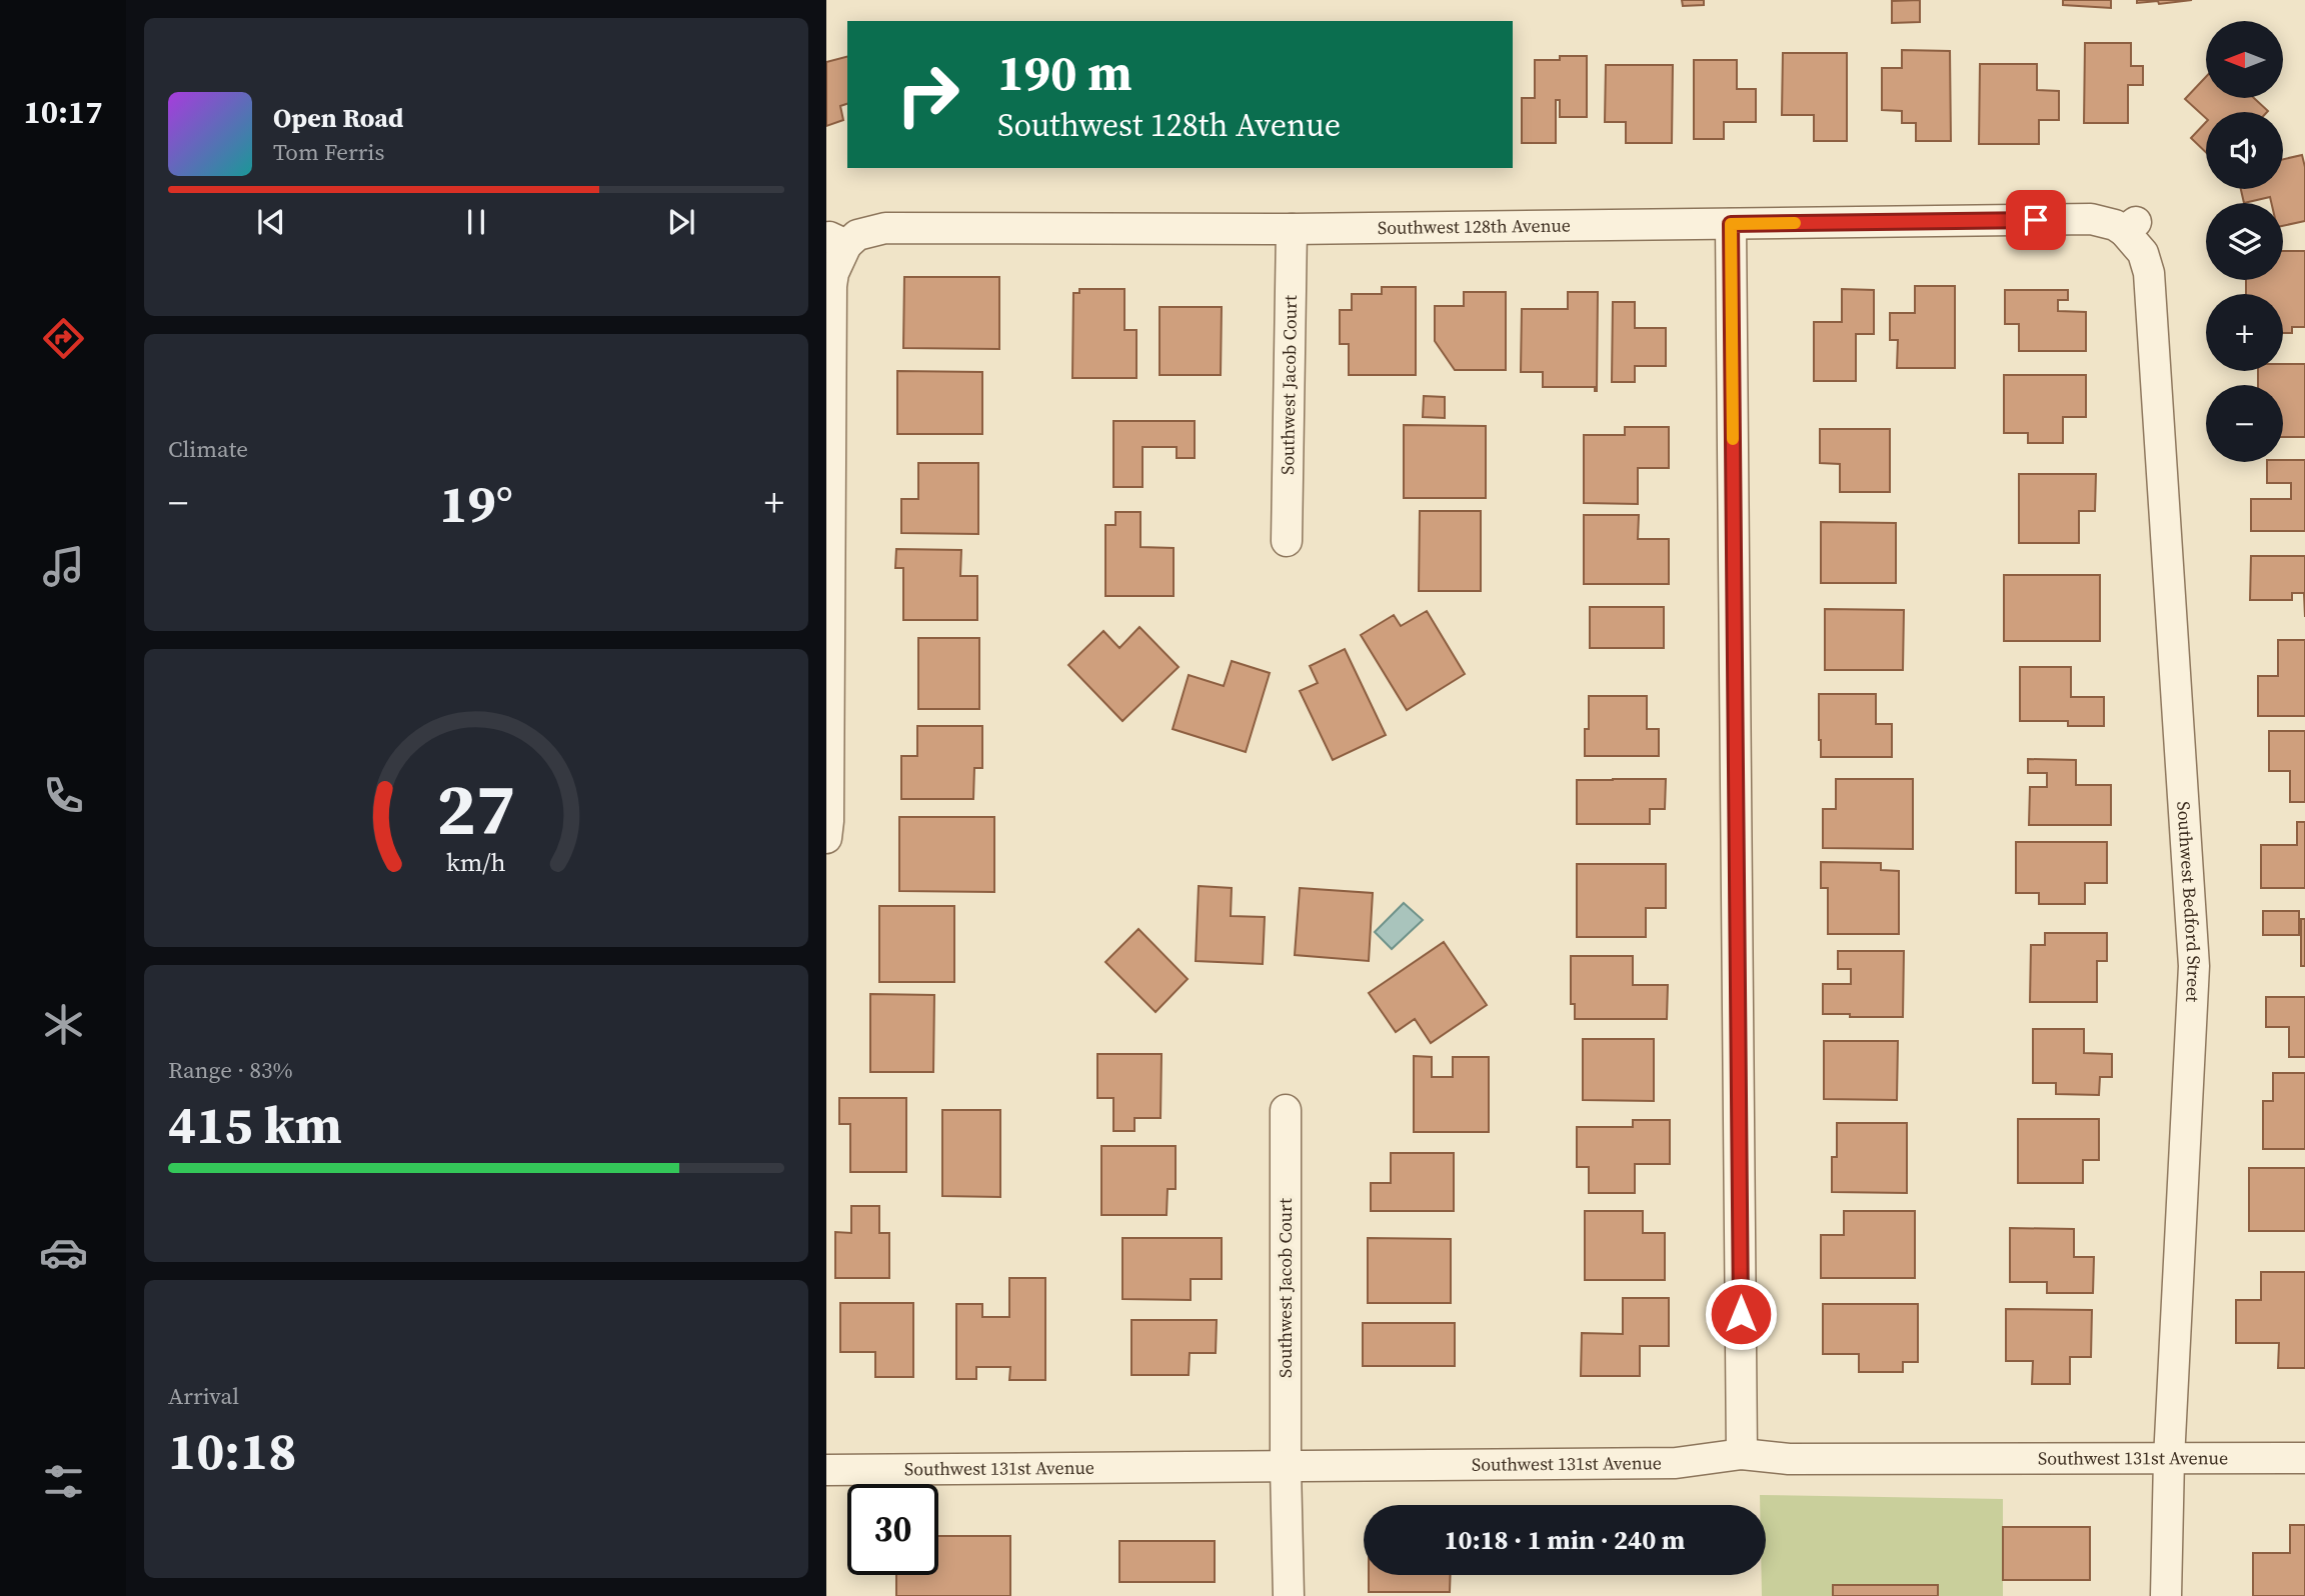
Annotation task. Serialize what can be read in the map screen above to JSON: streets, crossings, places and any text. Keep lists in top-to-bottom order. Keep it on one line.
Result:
{"streets":{"street":["Southwest 128th Avenue","Southwest Jacob Court","Southwest Bedford Street","Southwest 131st Avenue"]},"crossings":[["Southwest 128th Avenue","Southwest Jacob Court"],["Southwest 128th Avenue","Southwest Bedford Street"],["Southwest Jacob Court","Southwest 131st Avenue"],["Southwest Bedford Street","Southwest 131st Avenue"]],"north":"left","page":{"tabs":"10:17","map_buttons":["+","−"],"turn":["190 m","Southwest 128th Avenue"],"song":["Open Road","Tom Ferris"],"tile":["Climate",["Range · 83%","415 km"],["Arrival","10:18"]],"heat":["−","19°","+"],"limit":"30","trip":"10:18 · 1 min · 240 m","gauge":["27","km/h"]}}
